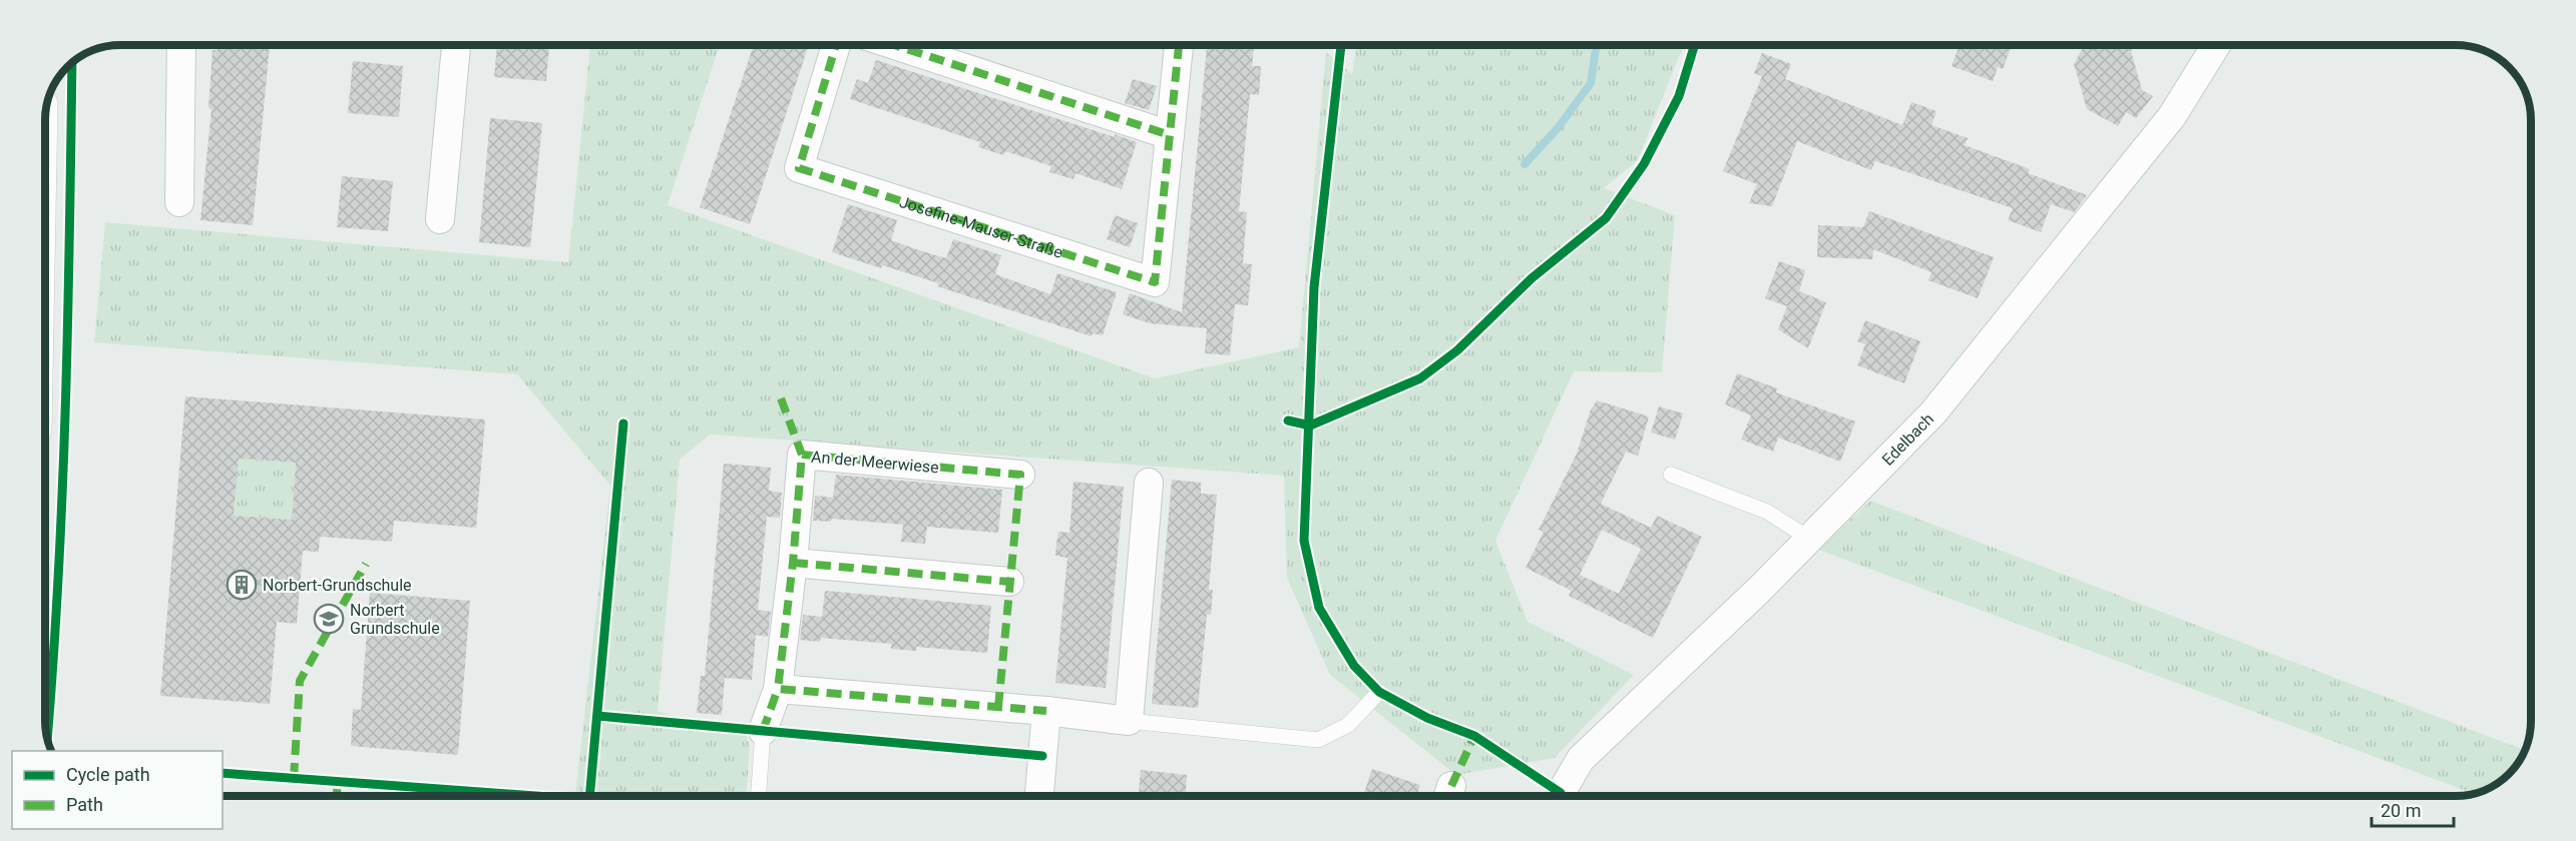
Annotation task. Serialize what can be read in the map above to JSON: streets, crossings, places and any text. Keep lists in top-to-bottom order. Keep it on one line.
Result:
{"streets":{"street":["Josefine-Mauser-Straße","Edelbach","An der Meerwiese"]},"places":{"building":["Norbert-Grundschule"],"school or university":["Norbert Grundschule"]},"legend":["Cycle path","Path"],"scale_bar":"20 m"}
